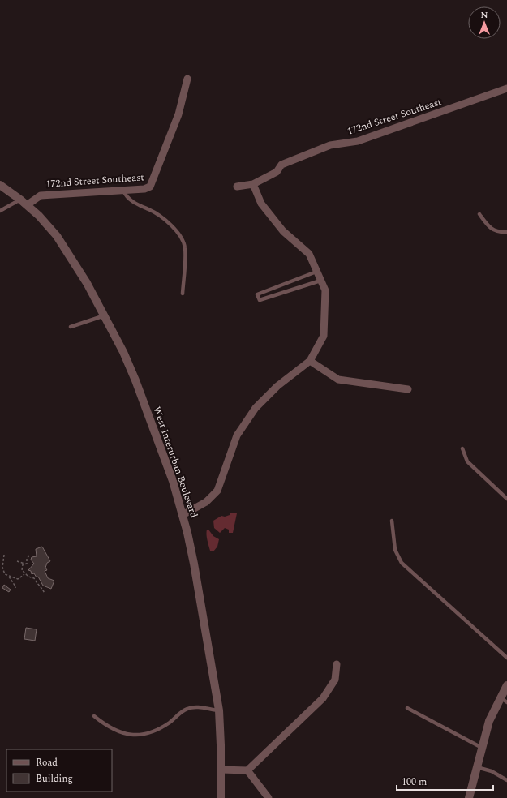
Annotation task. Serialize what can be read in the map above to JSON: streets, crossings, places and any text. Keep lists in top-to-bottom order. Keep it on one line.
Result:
{"streets":{"street":["172nd Street Southeast","West Interurban Boulevard"]},"crossings":[["172nd Street Southeast","West Interurban Boulevard"]],"legend":["Road","Building"],"scale_bar":"100 m","north":"top"}
